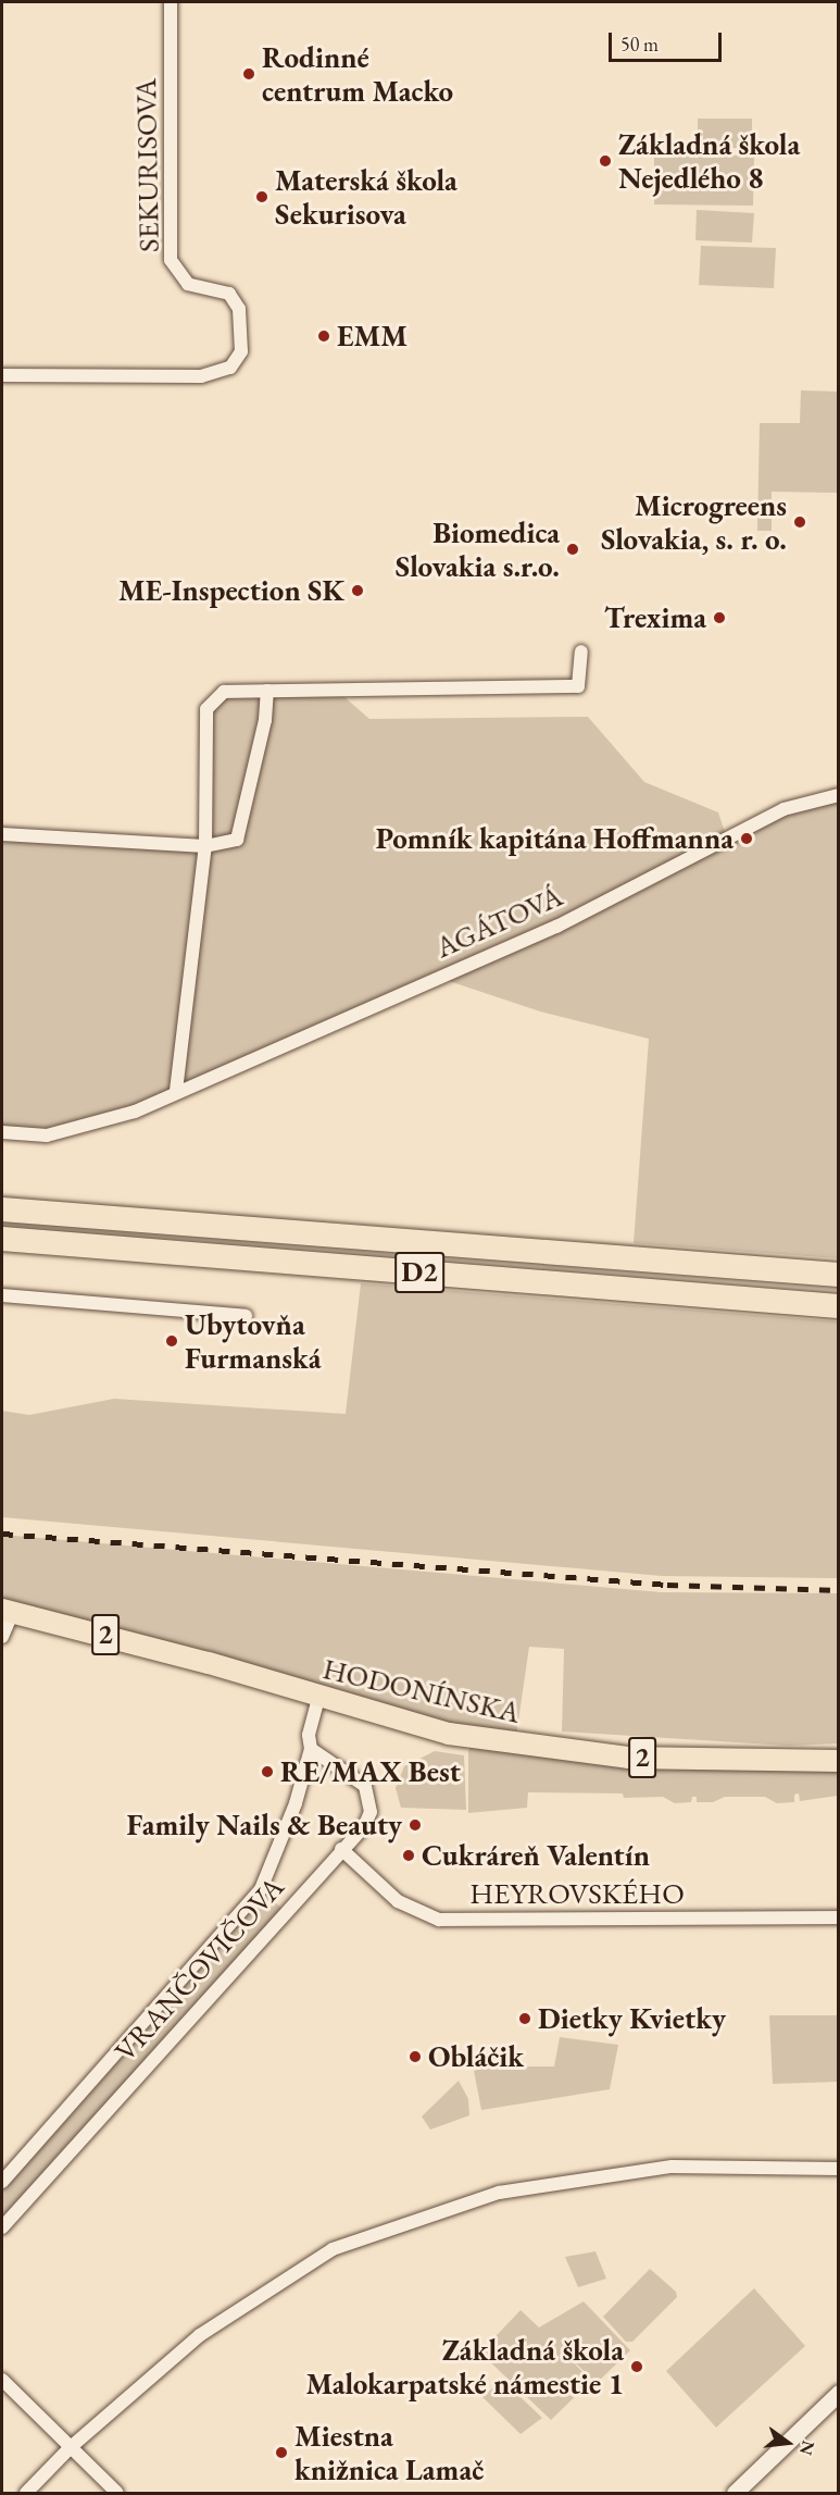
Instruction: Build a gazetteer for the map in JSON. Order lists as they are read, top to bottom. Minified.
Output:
{"streets":{"highway":["D2"],"main road":["2","HODONÍNSKA"],"street":["SEKURISOVA","AGÁTOVÁ","HEYROVSKÉHO","VRANČOVIČOVA"]},"crossings":[["HODONÍNSKA","VRANČOVIČOVA"],["HEYROVSKÉHO","VRANČOVIČOVA"]],"places":["Rodinné centrum Macko","Základná škola Nejedlého 8","Materská škola Sekurisova","EMM","Microgreens Slovakia, s. r. o.","Biomedica Slovakia s.r.o.","ME-Inspection SK","Trexima","Pomník kapitána Hoffmanna","Ubytovňa Furmanská","RE/MAX Best","Family Nails & Beauty","Cukráreň Valentín","Dietky Kvietky","Obláčik","Základná škola Malokarpatské námestie 1","Miestna knižnica Lamač"],"scale_bar":"50 m","north":"right"}
